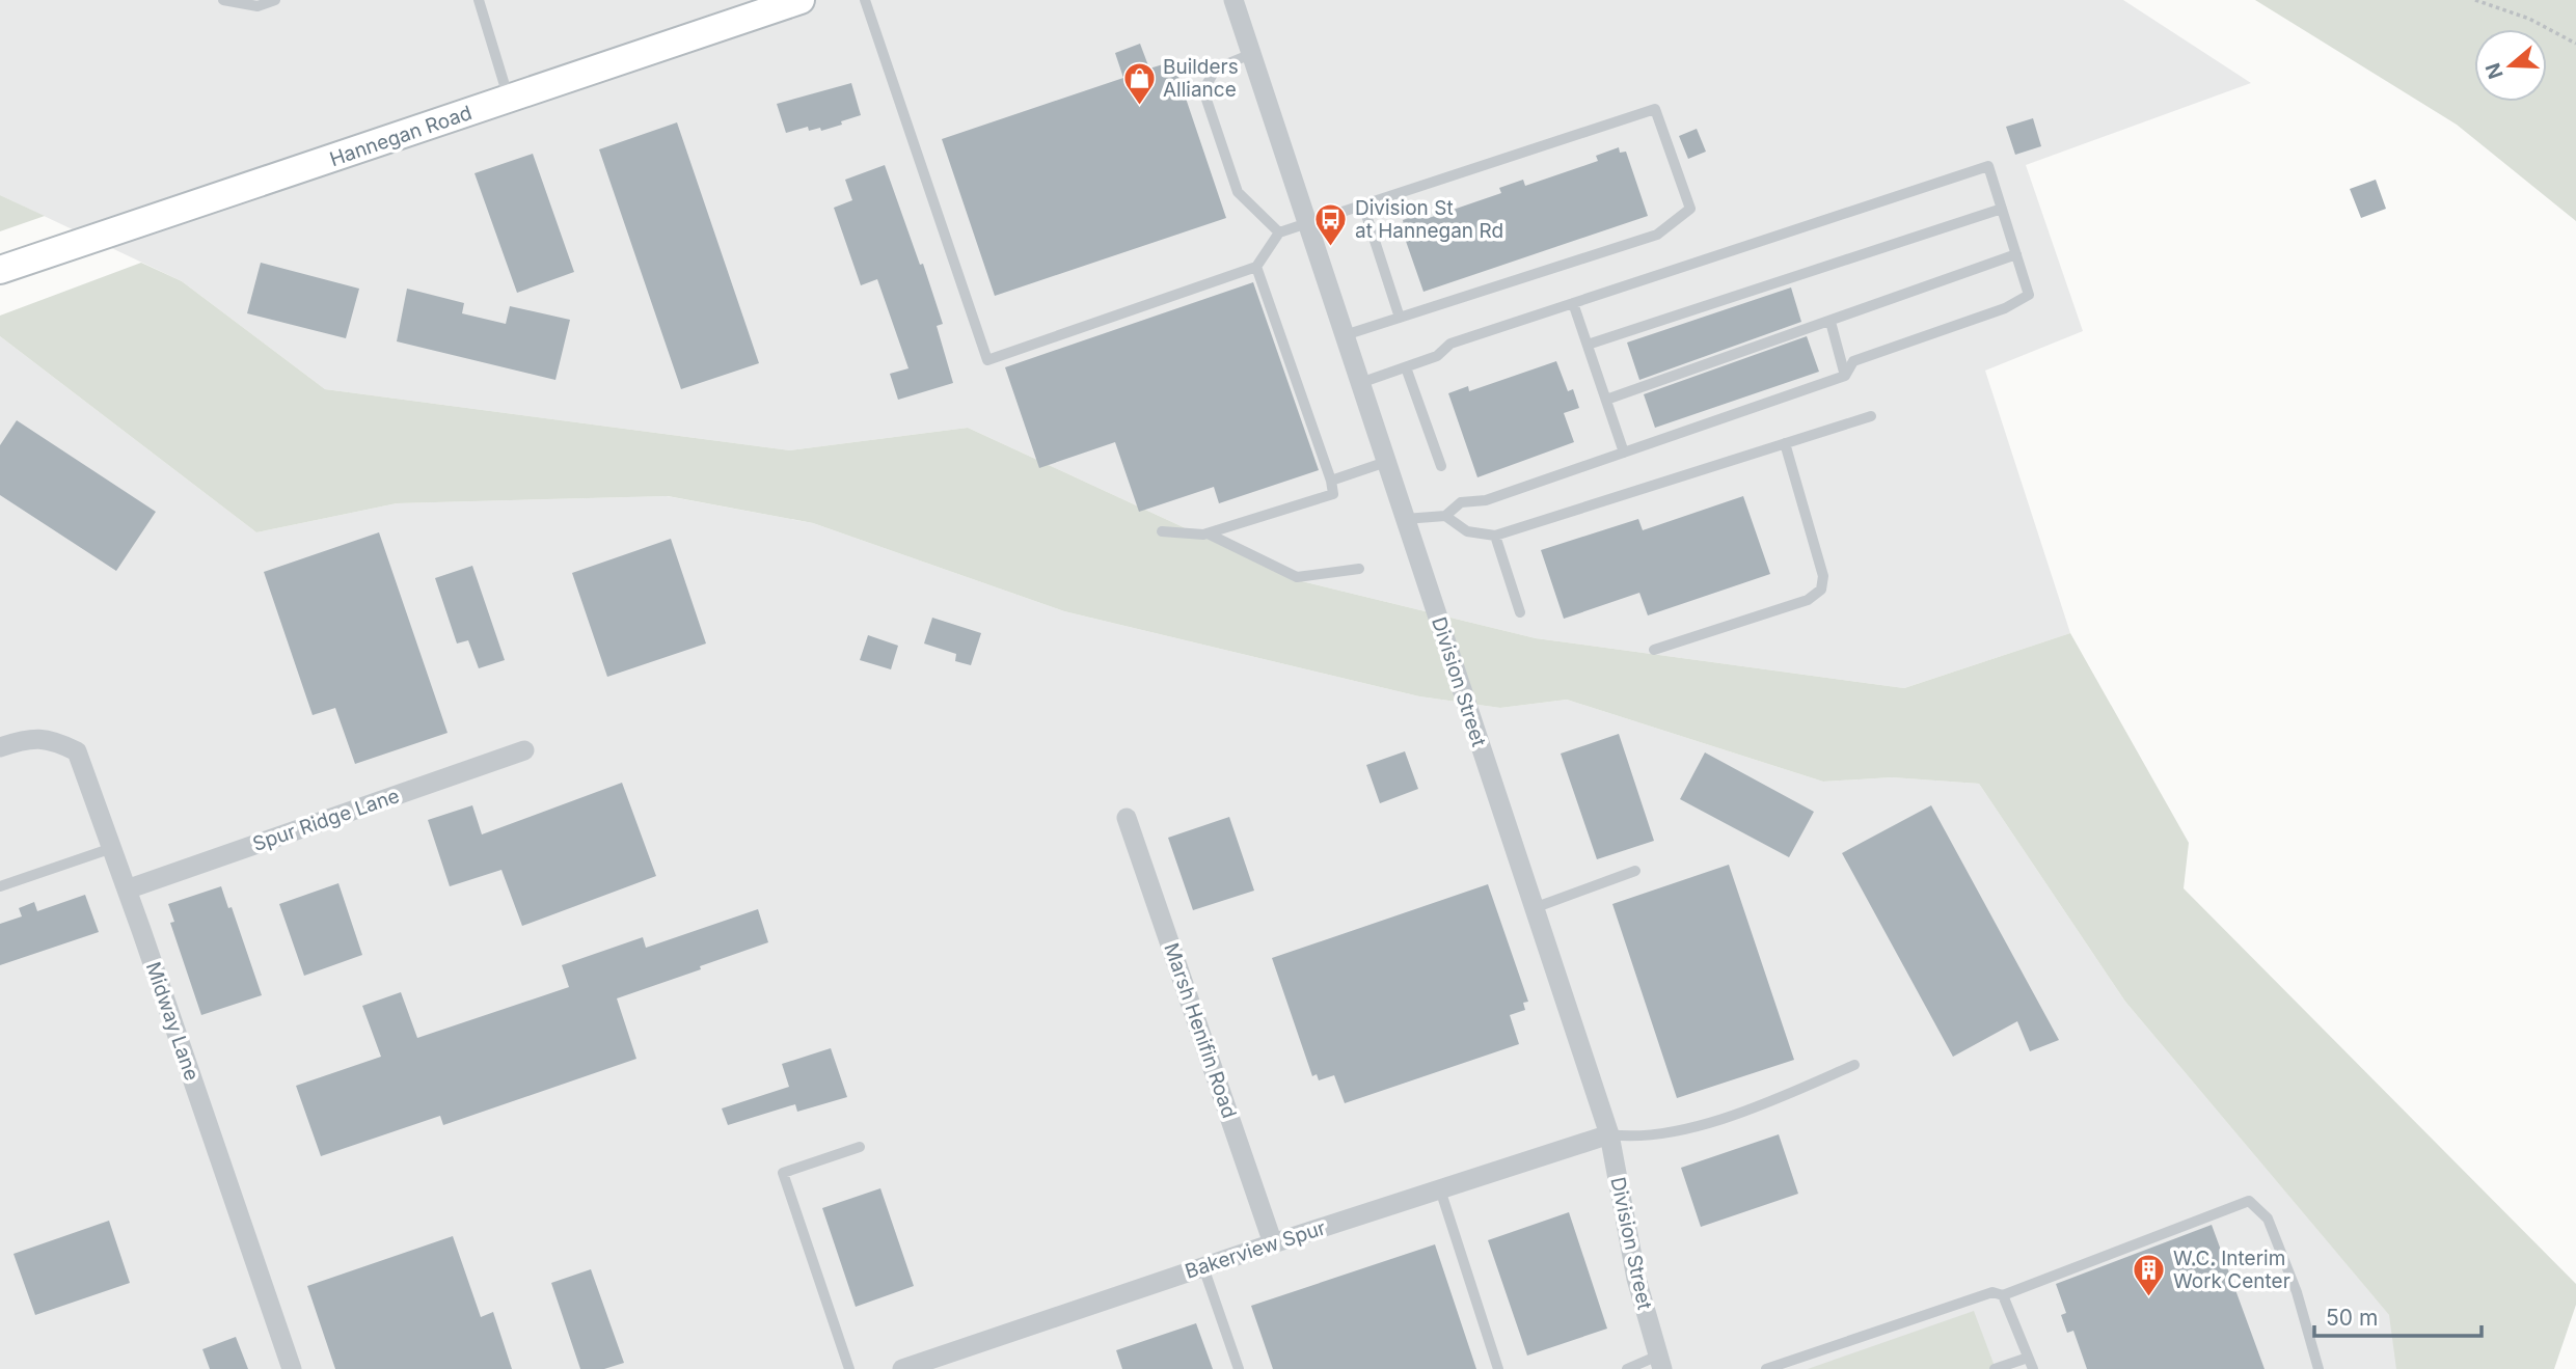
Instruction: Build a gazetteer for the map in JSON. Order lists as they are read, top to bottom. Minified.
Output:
{"streets":{"main road":["Hannegan Road"],"street":["Division Street","Spur Ridge Lane","Midway Lane","Marsh Henifin Road","Bakerview Spur"]},"crossings":[["Division Street","Bakerview Spur"],["Spur Ridge Lane","Midway Lane"],["Marsh Henifin Road","Bakerview Spur"]],"places":{"shop":["Builders Alliance"],"bus stop":["Division St at Hannegan Rd"],"building":["W.C. Interim Work Center"]},"scale_bar":"50 m","north":"left"}
